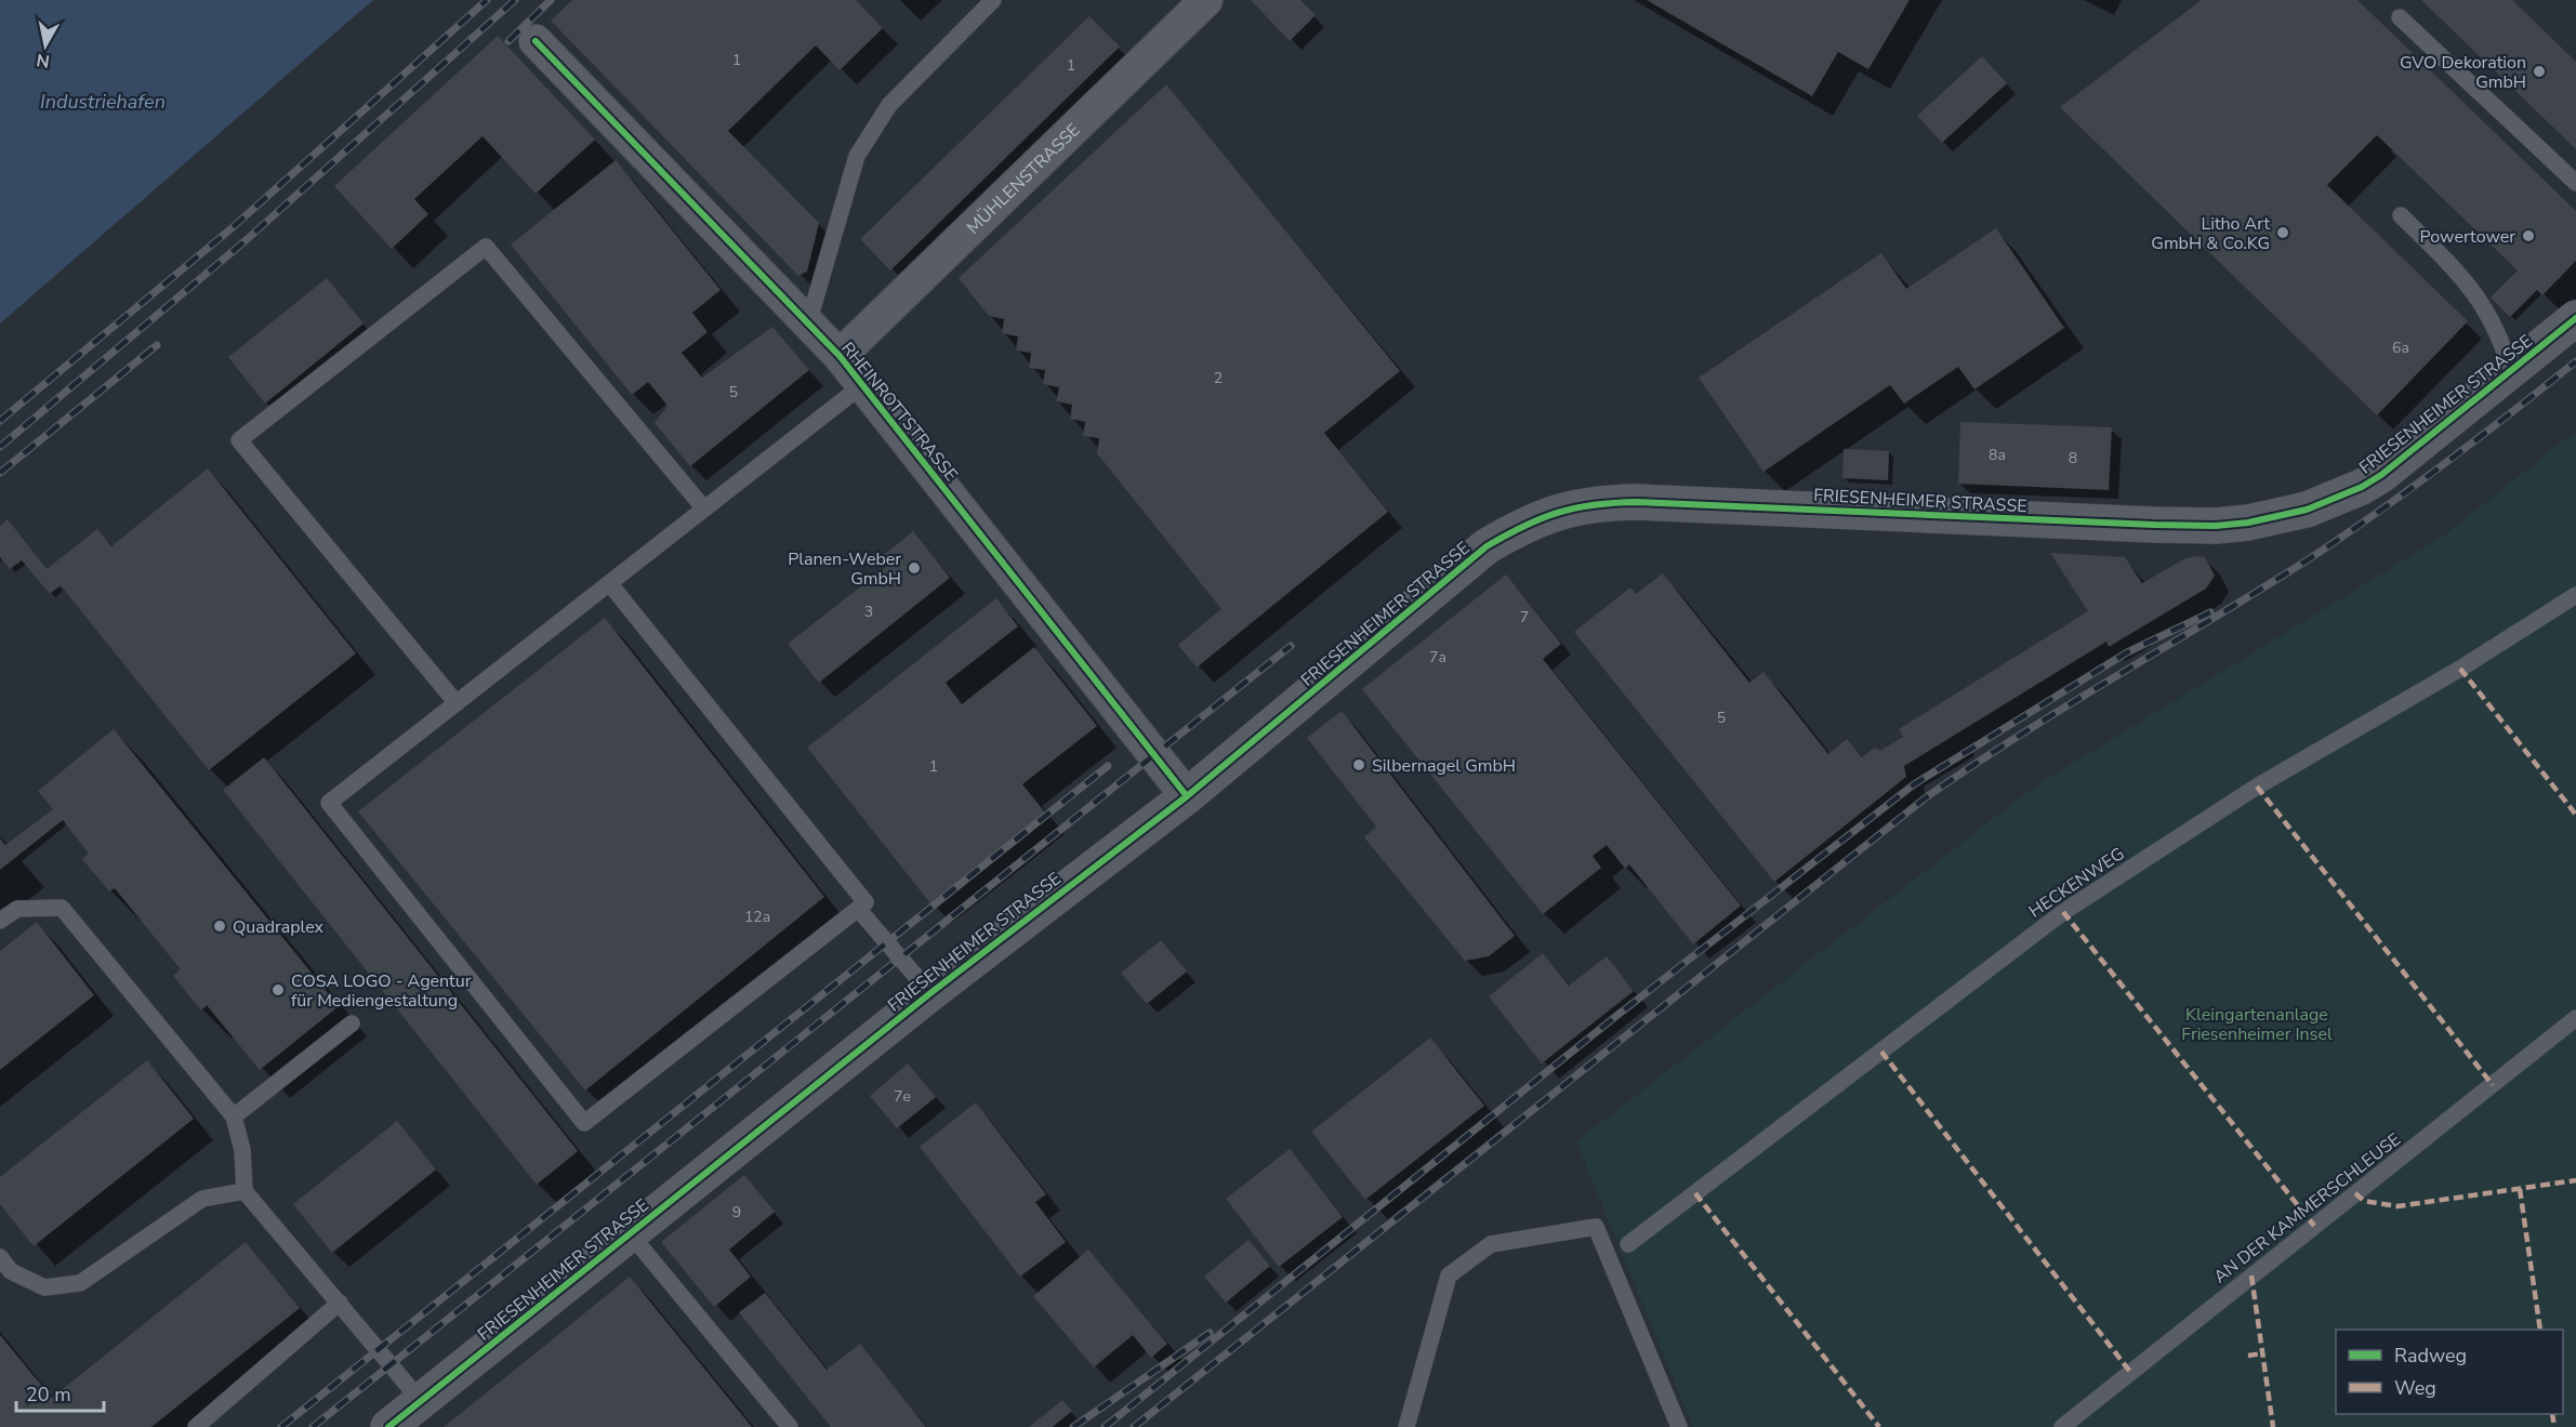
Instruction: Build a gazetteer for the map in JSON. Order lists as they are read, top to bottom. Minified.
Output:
{"streets":{"street":["MÜHLENSTRASSE","FRIESENHEIMER STRASSE","RHEINROTTSTRASSE"],"lane":["HECKENWEG","AN DER KAMMERSCHLEUSE"]},"crossings":[["MÜHLENSTRASSE","RHEINROTTSTRASSE"],["FRIESENHEIMER STRASSE","RHEINROTTSTRASSE"]],"water":["Industriehafen"],"parks":["Kleingartenanlage Friesenheimer Insel"],"places":["GVO Dekoration GmbH","Litho Art GmbH & Co.KG","Powertower","Planen-Weber GmbH","Silbernagel GmbH","Quadraplex","COSA LOGO - Agentur für Mediengestaltung"],"house_numbers":["1","1","6a","2","5","8a","8","3","7","7a","5","1","12a","7e","9"],"legend":["Radweg","Weg"],"scale_bar":"20 m","north":"bottom"}
